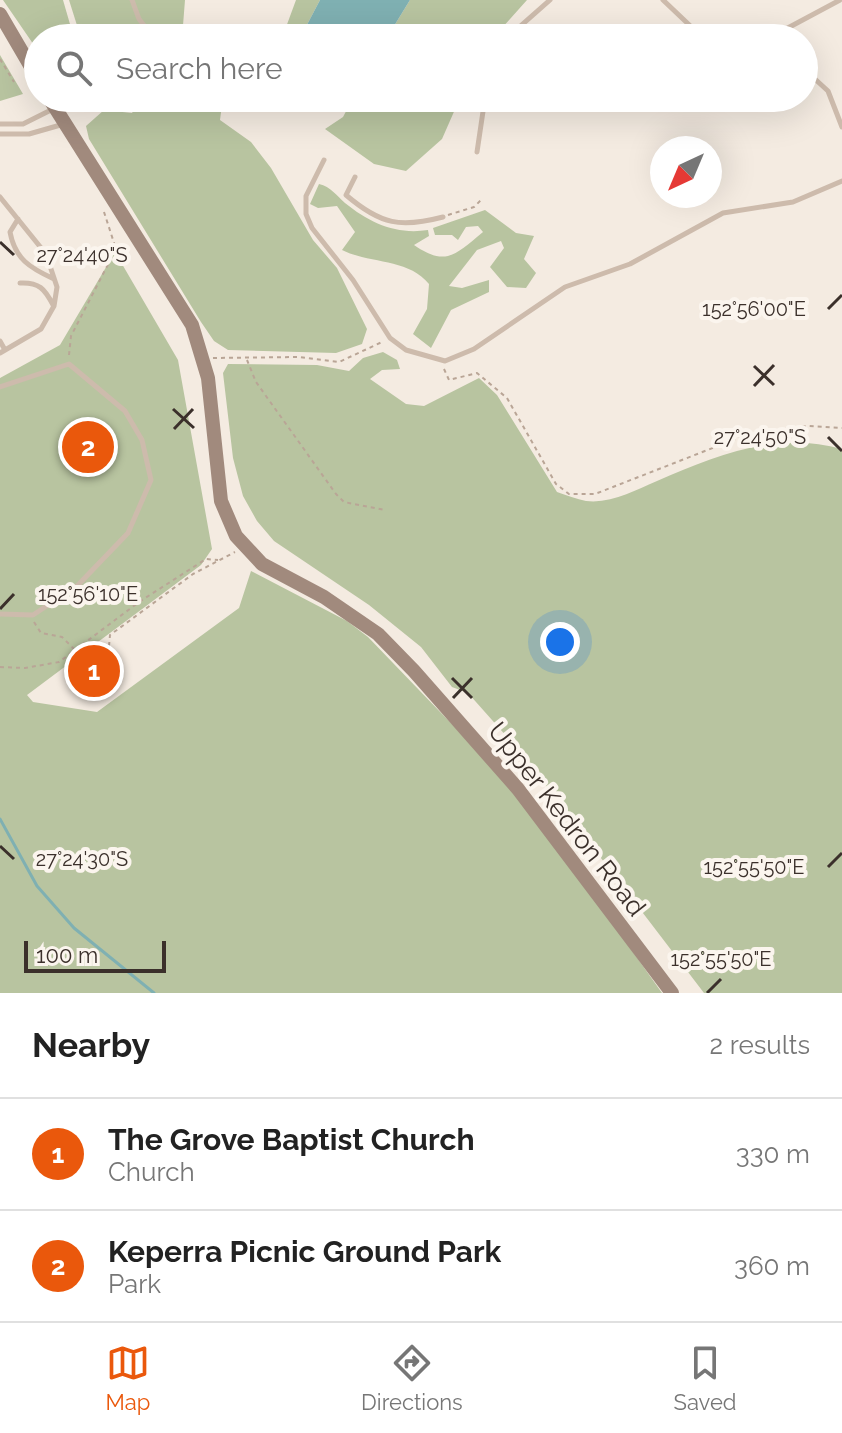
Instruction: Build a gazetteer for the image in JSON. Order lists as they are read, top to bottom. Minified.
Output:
{"streets":{"main road":["Upper Kedron Road"]},"scale_bar":"100 m","north":"bottom left","page":{"search":"Search here","pins":["2","1"],"scale":"100 m","heading":["Nearby","2 results"],"list":[{"mark":"1","name":"The Grove Baptist Church","note":"Church","value":"330 m"},{"mark":"2","name":"Keperra Picnic Ground Park","note":"Park","value":"360 m"}],"nav":["Map","Directions","Saved"]},"coordinates":["27°24'40\"S","152°56'00\"E","27°24'50\"S","152°56'10\"E","27°24'30\"S","152°55'50\"E"]}
